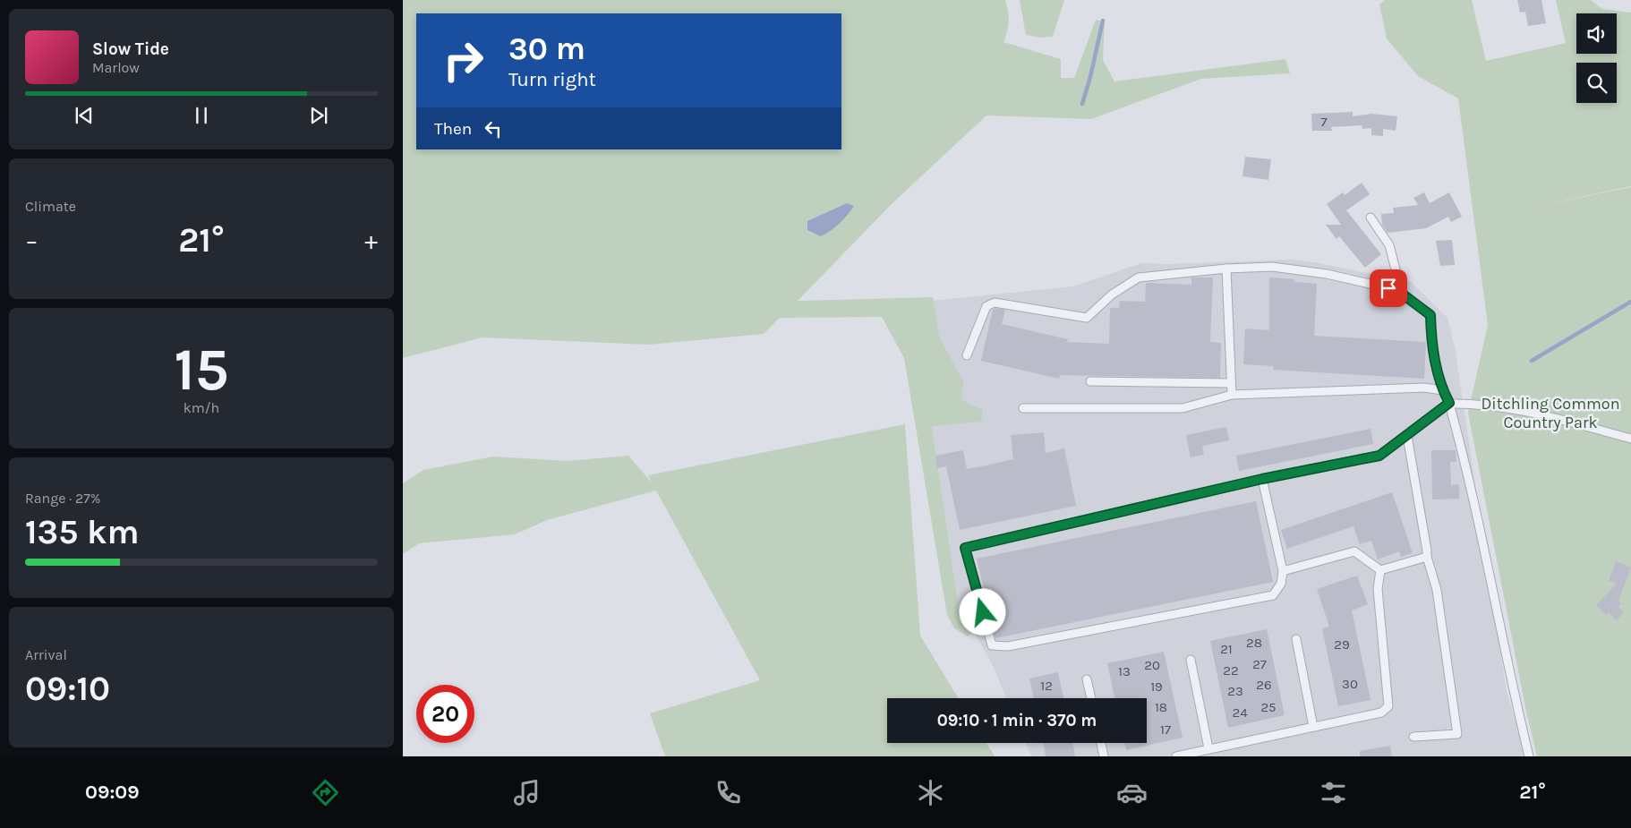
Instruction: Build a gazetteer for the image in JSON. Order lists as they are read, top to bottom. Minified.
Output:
{"parks":["Ditchling Common Country Park"],"house_numbers":["7","28","29","21","27","20","22","13","30","26","12","19","23","18","25","24","17"],"page":{"turn":["30 m","Turn right"],"song":["Slow Tide","Marlow"],"then":"Then","tile":["Climate",["15","km/h"],["Range · 27%","135 km"],["Arrival","09:10"]],"heat":["−","21°","+"],"limit":"20","trip":"09:10 · 1 min · 370 m","tabs":["09:09","21°"]}}
